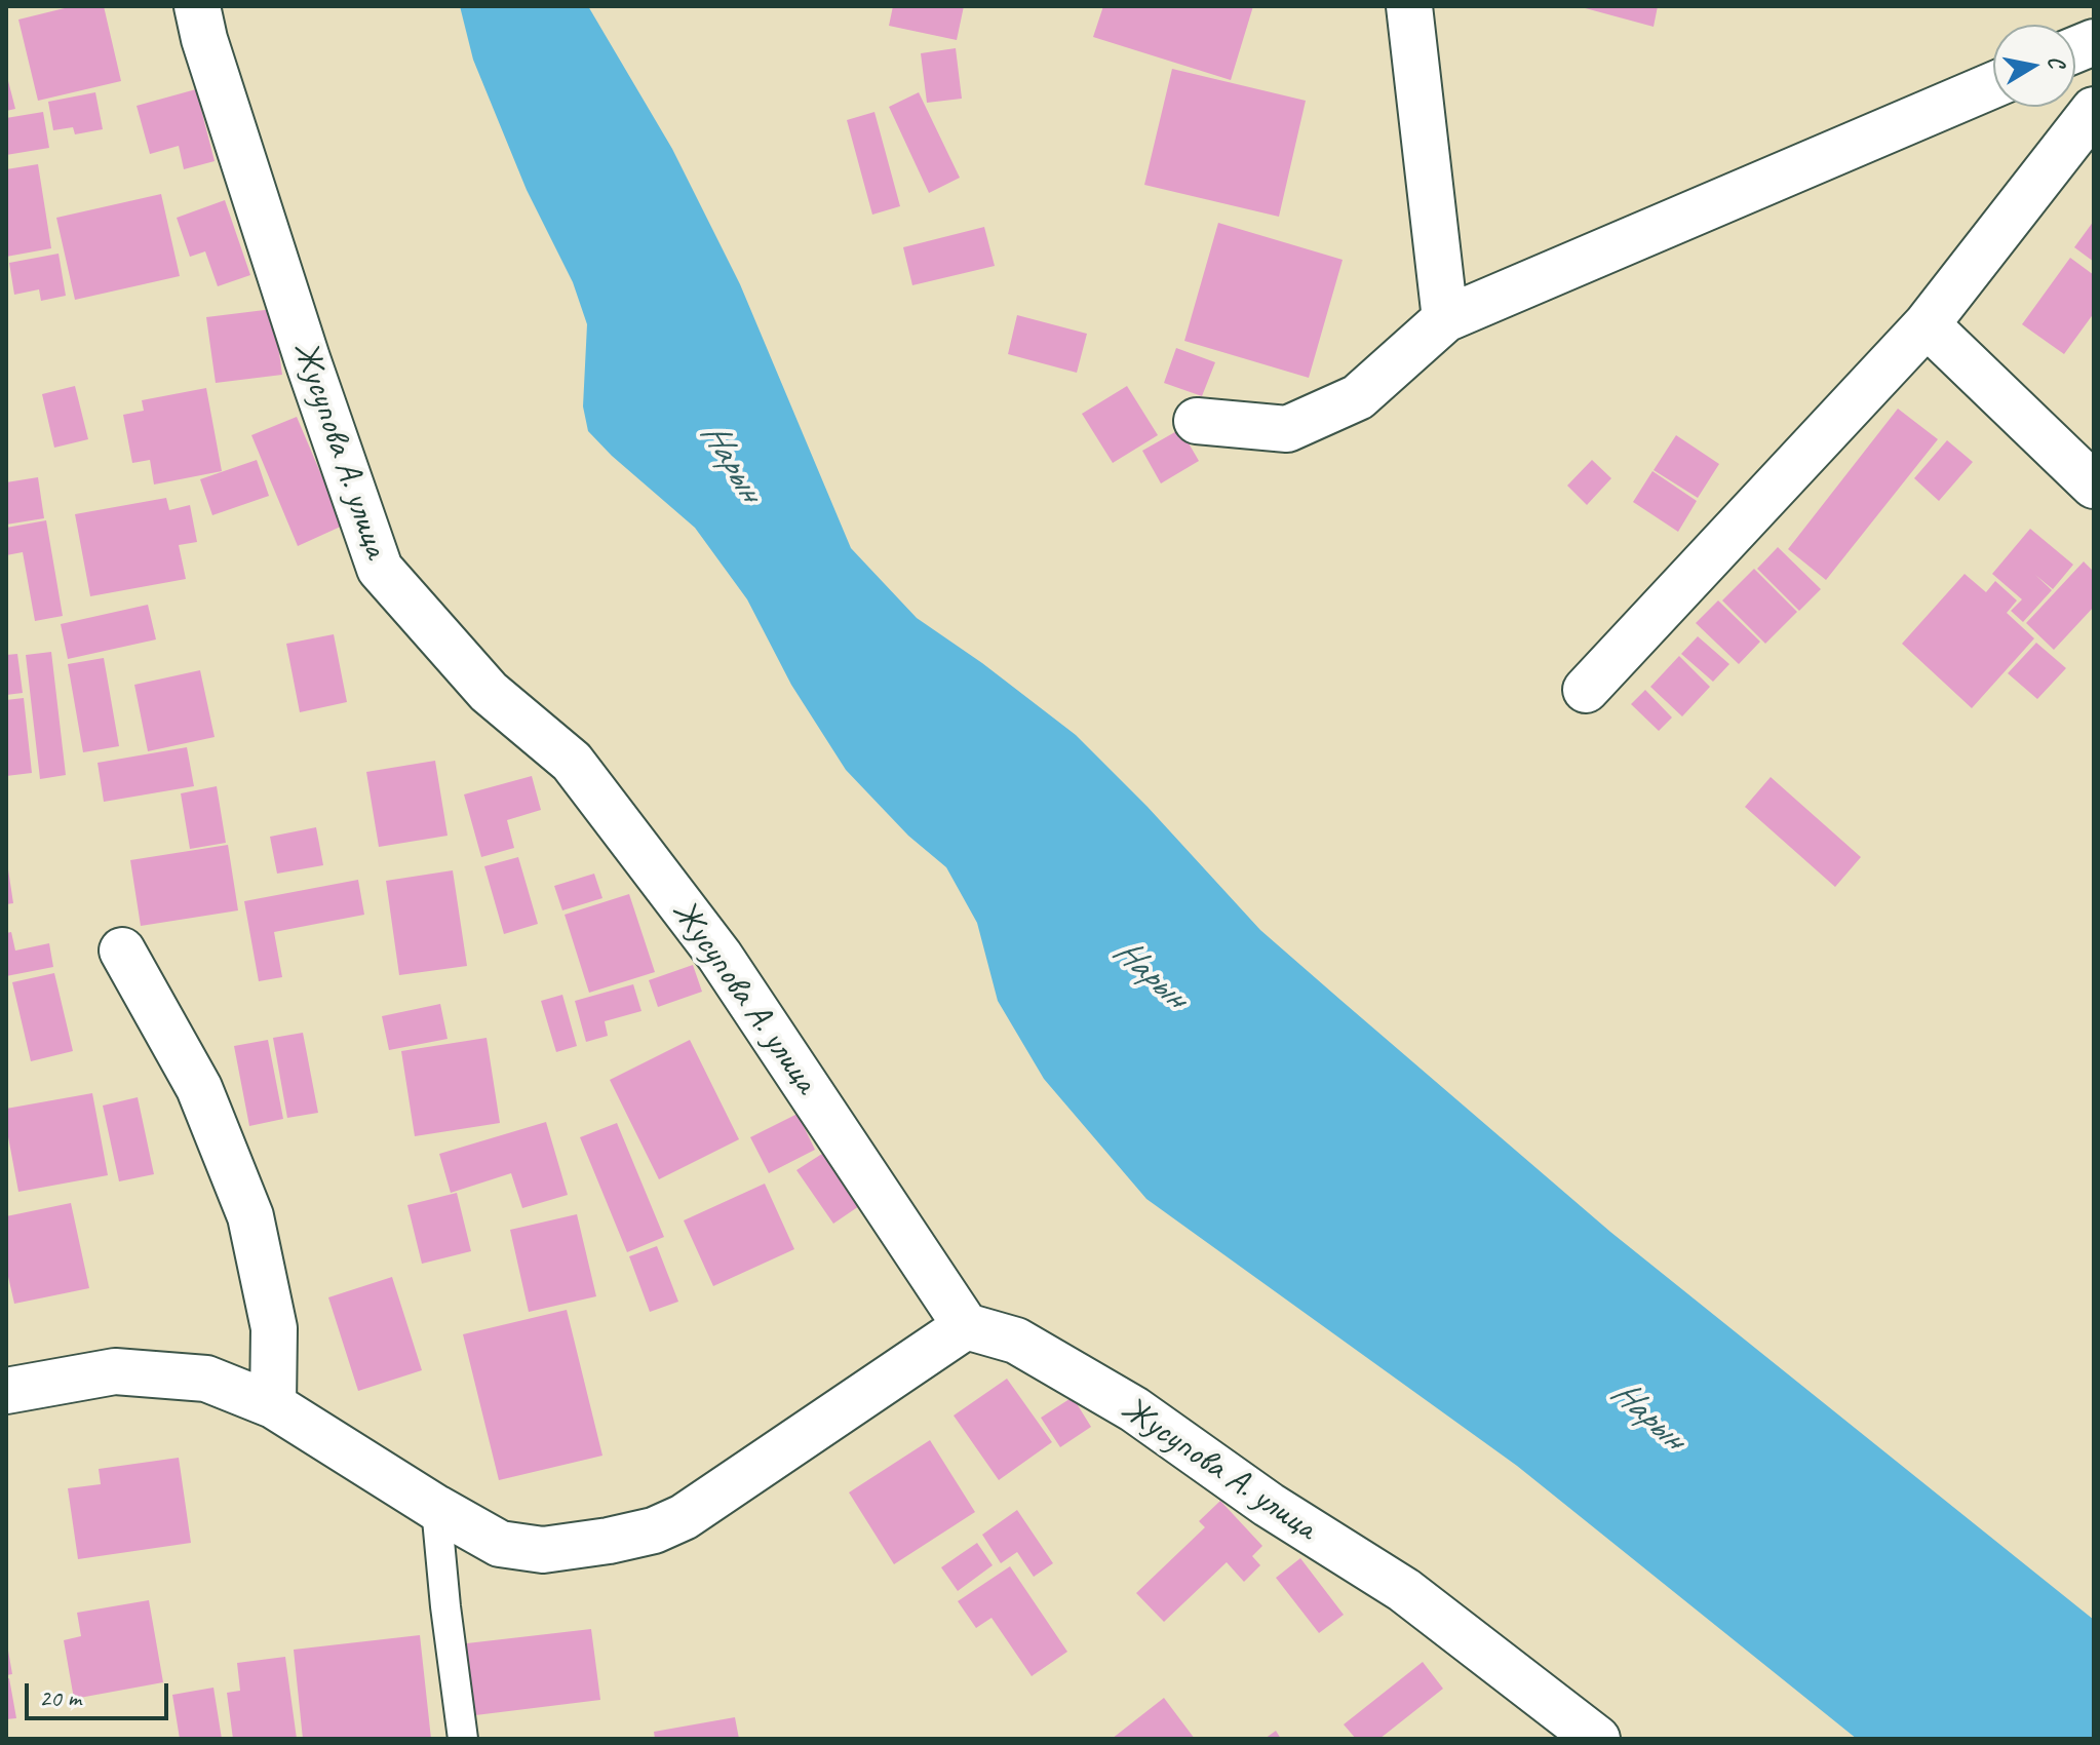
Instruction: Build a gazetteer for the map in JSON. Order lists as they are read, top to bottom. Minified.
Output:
{"streets":{"street":["Жусупова А. улица"]},"water":["Нарын"],"scale_bar":"20 m","north":"right"}
